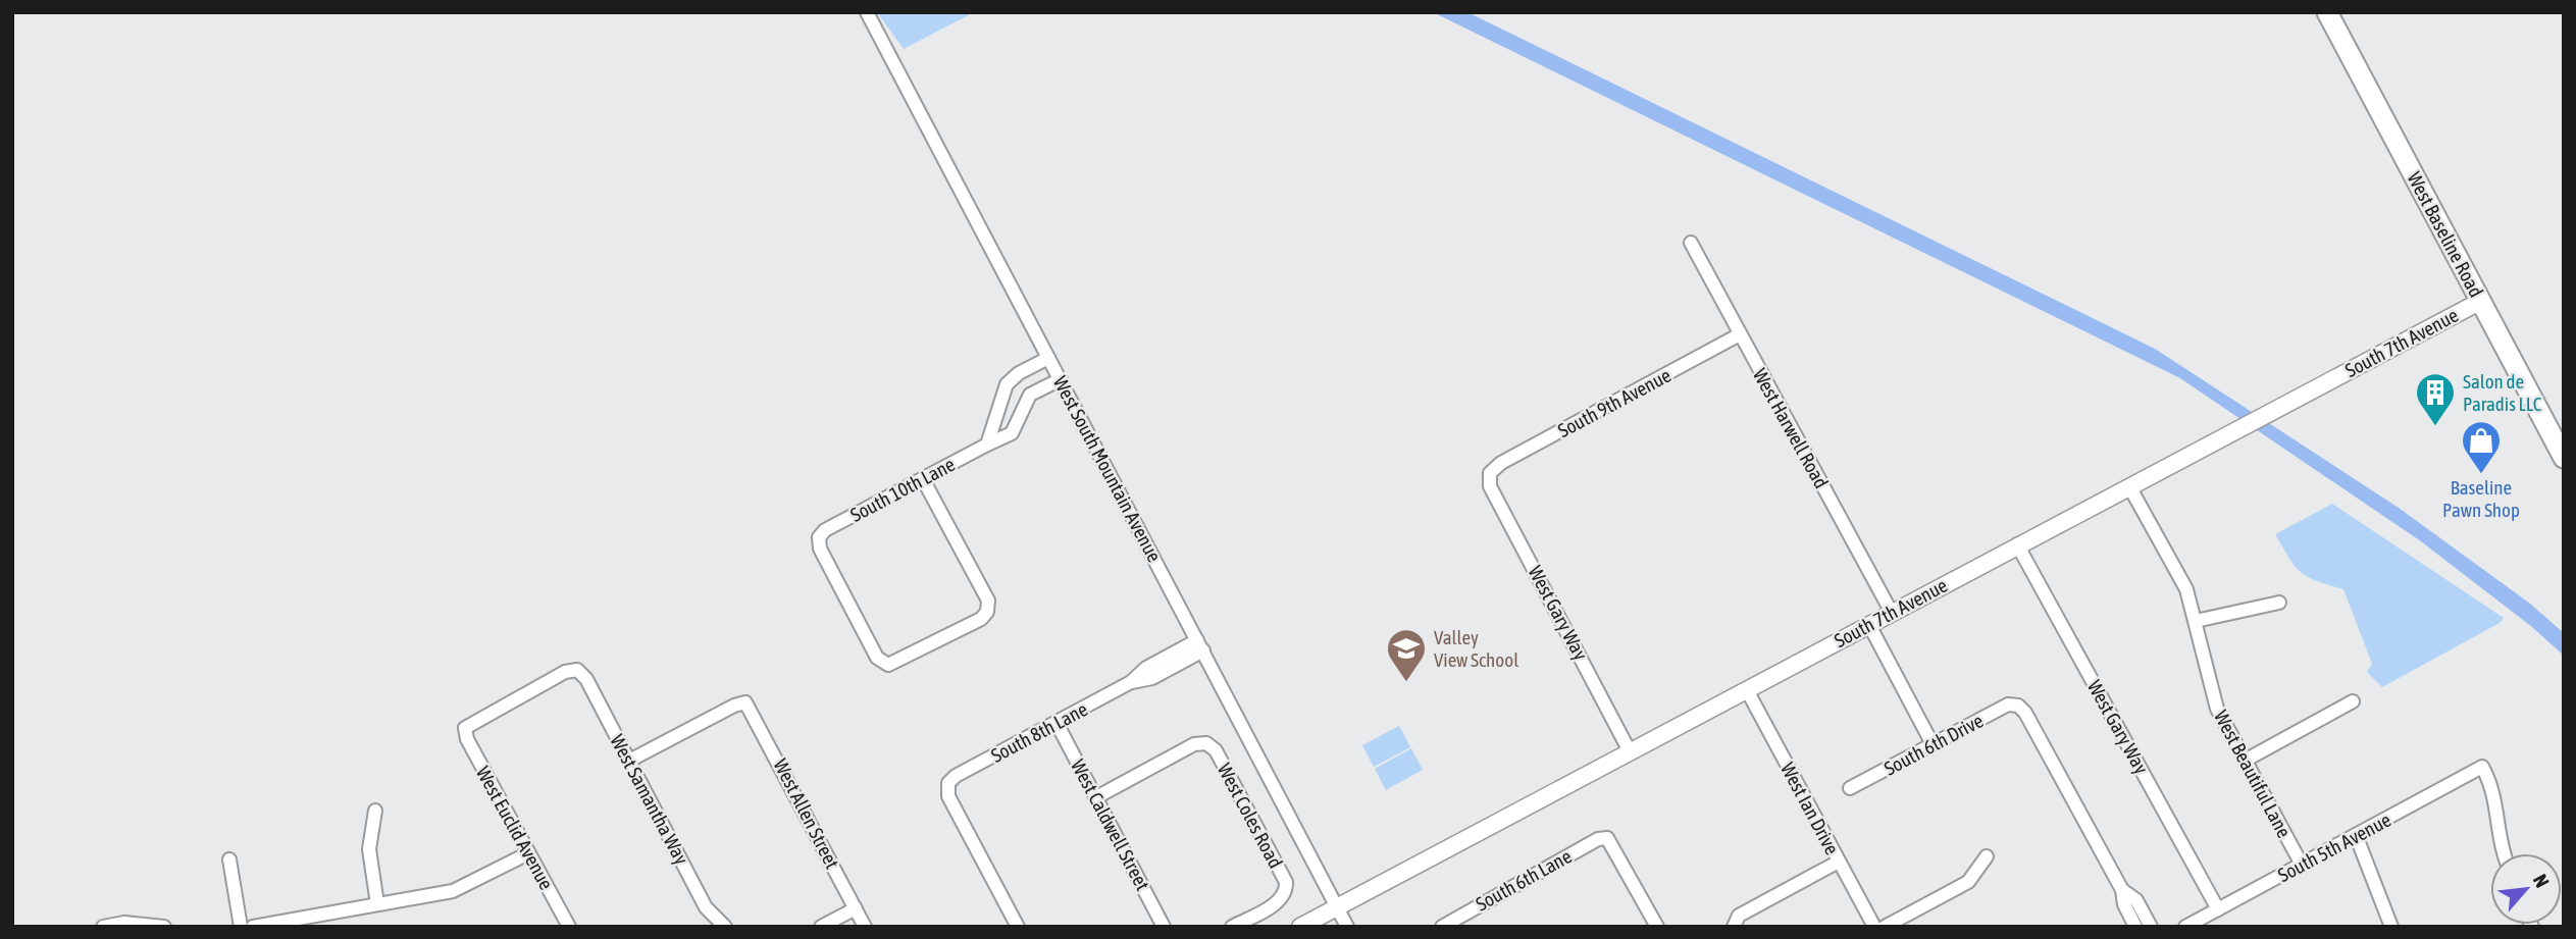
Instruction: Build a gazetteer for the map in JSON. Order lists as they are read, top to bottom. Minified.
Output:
{"streets":{"main road":["West Baseline Road"],"street":["South 7th Avenue","South 9th Avenue","West Harwell Road","West South Mountain Avenue","South 10th Lane","West Gary Way","South 8th Lane","South 6th Drive","West Beautiful Lane","West Samantha Way","West Ian Drive","West Allen Street","West Coles Road","West Caldwell Street","West Euclid Avenue","South 5th Avenue","South 6th Lane"]},"crossings":[["West Baseline Road","South 7th Avenue"],["South 7th Avenue","West Harwell Road"],["South 7th Avenue","West South Mountain Avenue"],["South 7th Avenue","West Gary Way"],["South 7th Avenue","West Beautiful Lane"],["South 7th Avenue","West Ian Drive"],["South 9th Avenue","West Harwell Road"],["South 9th Avenue","West Gary Way"],["West South Mountain Avenue","South 8th Lane"],["West Gary Way","South 5th Avenue"],["South 8th Lane","West Caldwell Street"],["West Beautiful Lane","South 5th Avenue"],["West Samantha Way","West Allen Street"],["West Samantha Way","West Euclid Avenue"],["West Coles Road","West Caldwell Street"]],"places":{"building":["Salon de Paradis LLC"],"shop":["Baseline Pawn Shop"],"school or university":["Valley View School"]},"north":"top right"}
